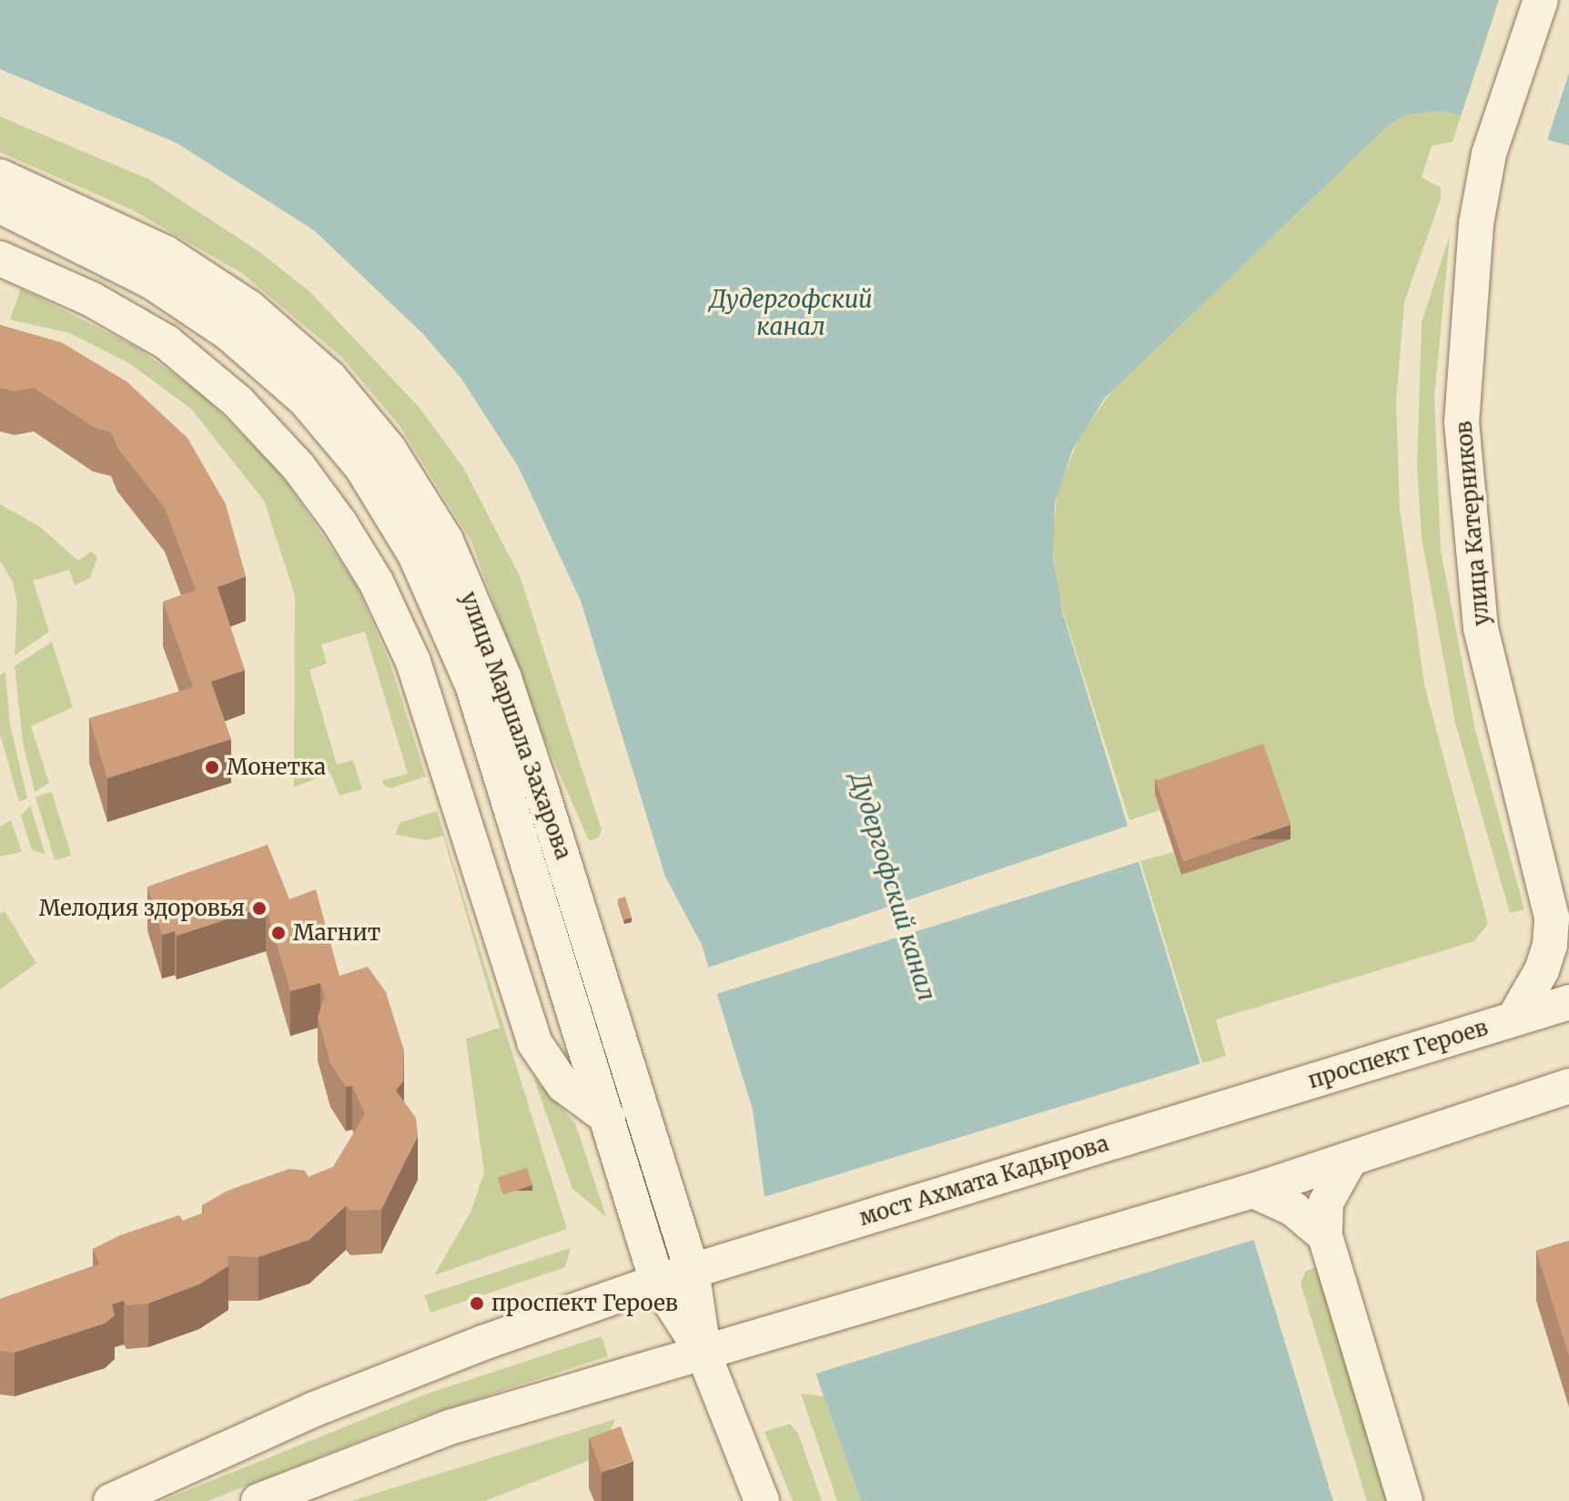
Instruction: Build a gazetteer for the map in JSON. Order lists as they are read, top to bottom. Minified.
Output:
{"streets":{"street":["улица Катерников","улица Маршала Захарова","проспект Героев","мост Ахмата Кадырова"]},"crossings":[["улица Катерников","проспект Героев"],["улица Маршала Захарова","мост Ахмата Кадырова"],["проспект Героев","мост Ахмата Кадырова"]],"water":["Дудергофский канал"],"places":["Монетка","Мелодия здоровья","Магнит","проспект Героев"]}
